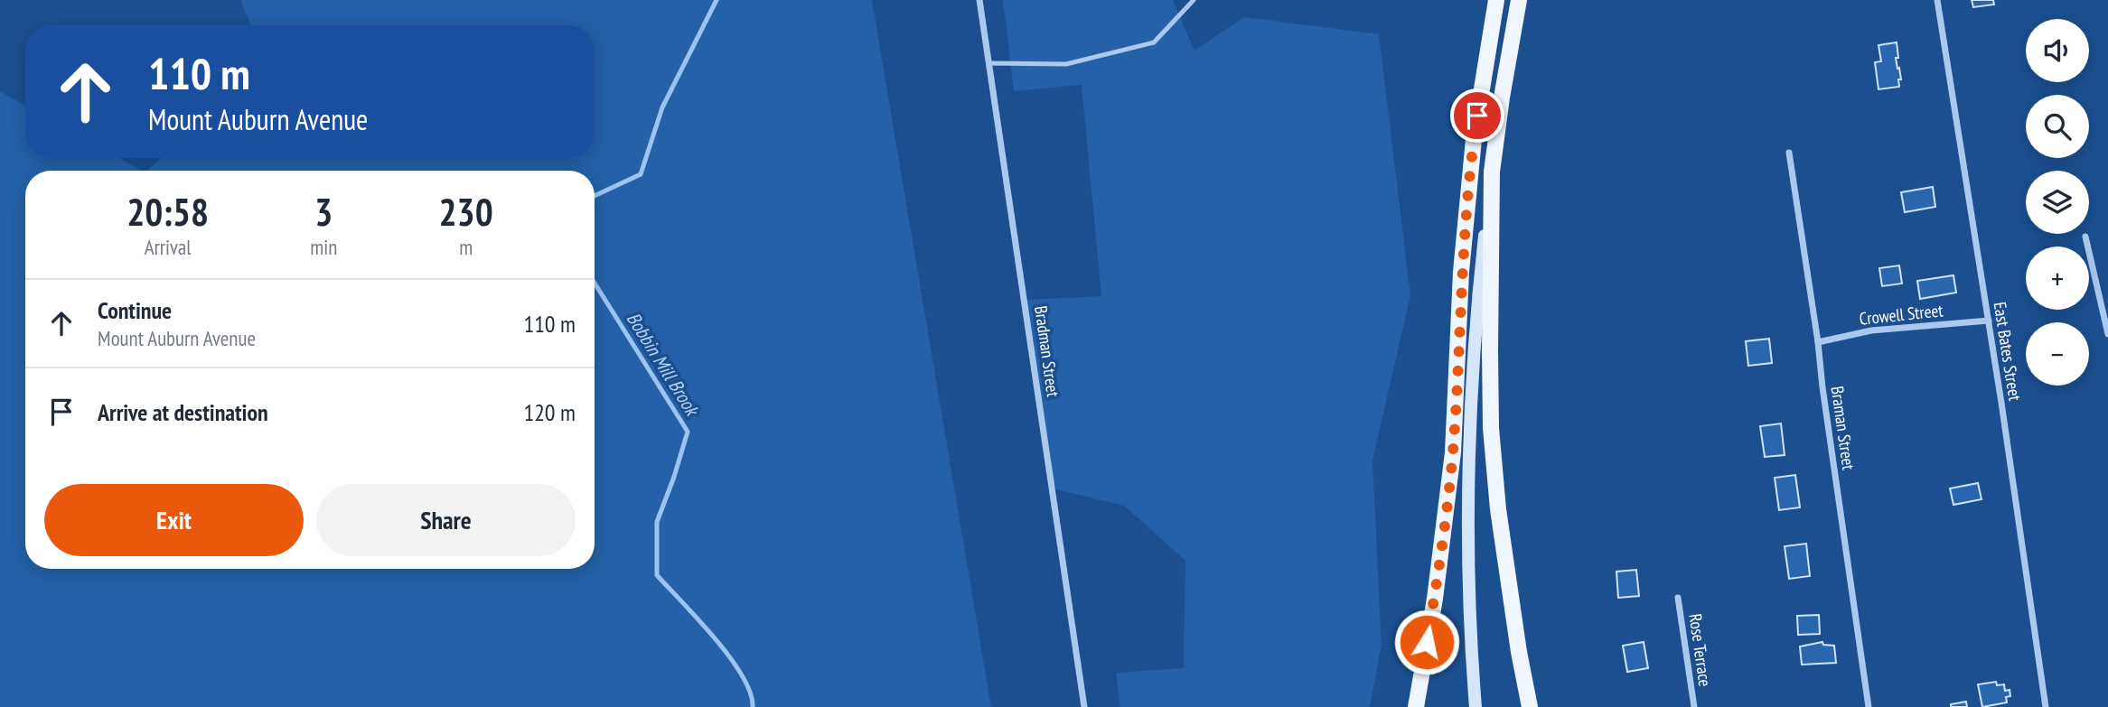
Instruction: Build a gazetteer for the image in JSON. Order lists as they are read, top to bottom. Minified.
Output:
{"streets":{"street":["Crowell Street","Bradman Street","East Bates Street","Braman Street","Rose Terrace"]},"crossings":[["Crowell Street","East Bates Street"],["Crowell Street","Braman Street"]],"water":["Bobbin Mill Brook"],"page":{"map_buttons":["+","−"],"turn":["110 m","Mount Auburn Avenue"],"eta":["20:58","Arrival","3","min","230","m"],"list":[{"name":"Continue","note":"Mount Auburn Avenue","value":"110 m"},{"name":"Arrive at destination","value":"120 m"}],"buttons":["Exit","Share"]}}
